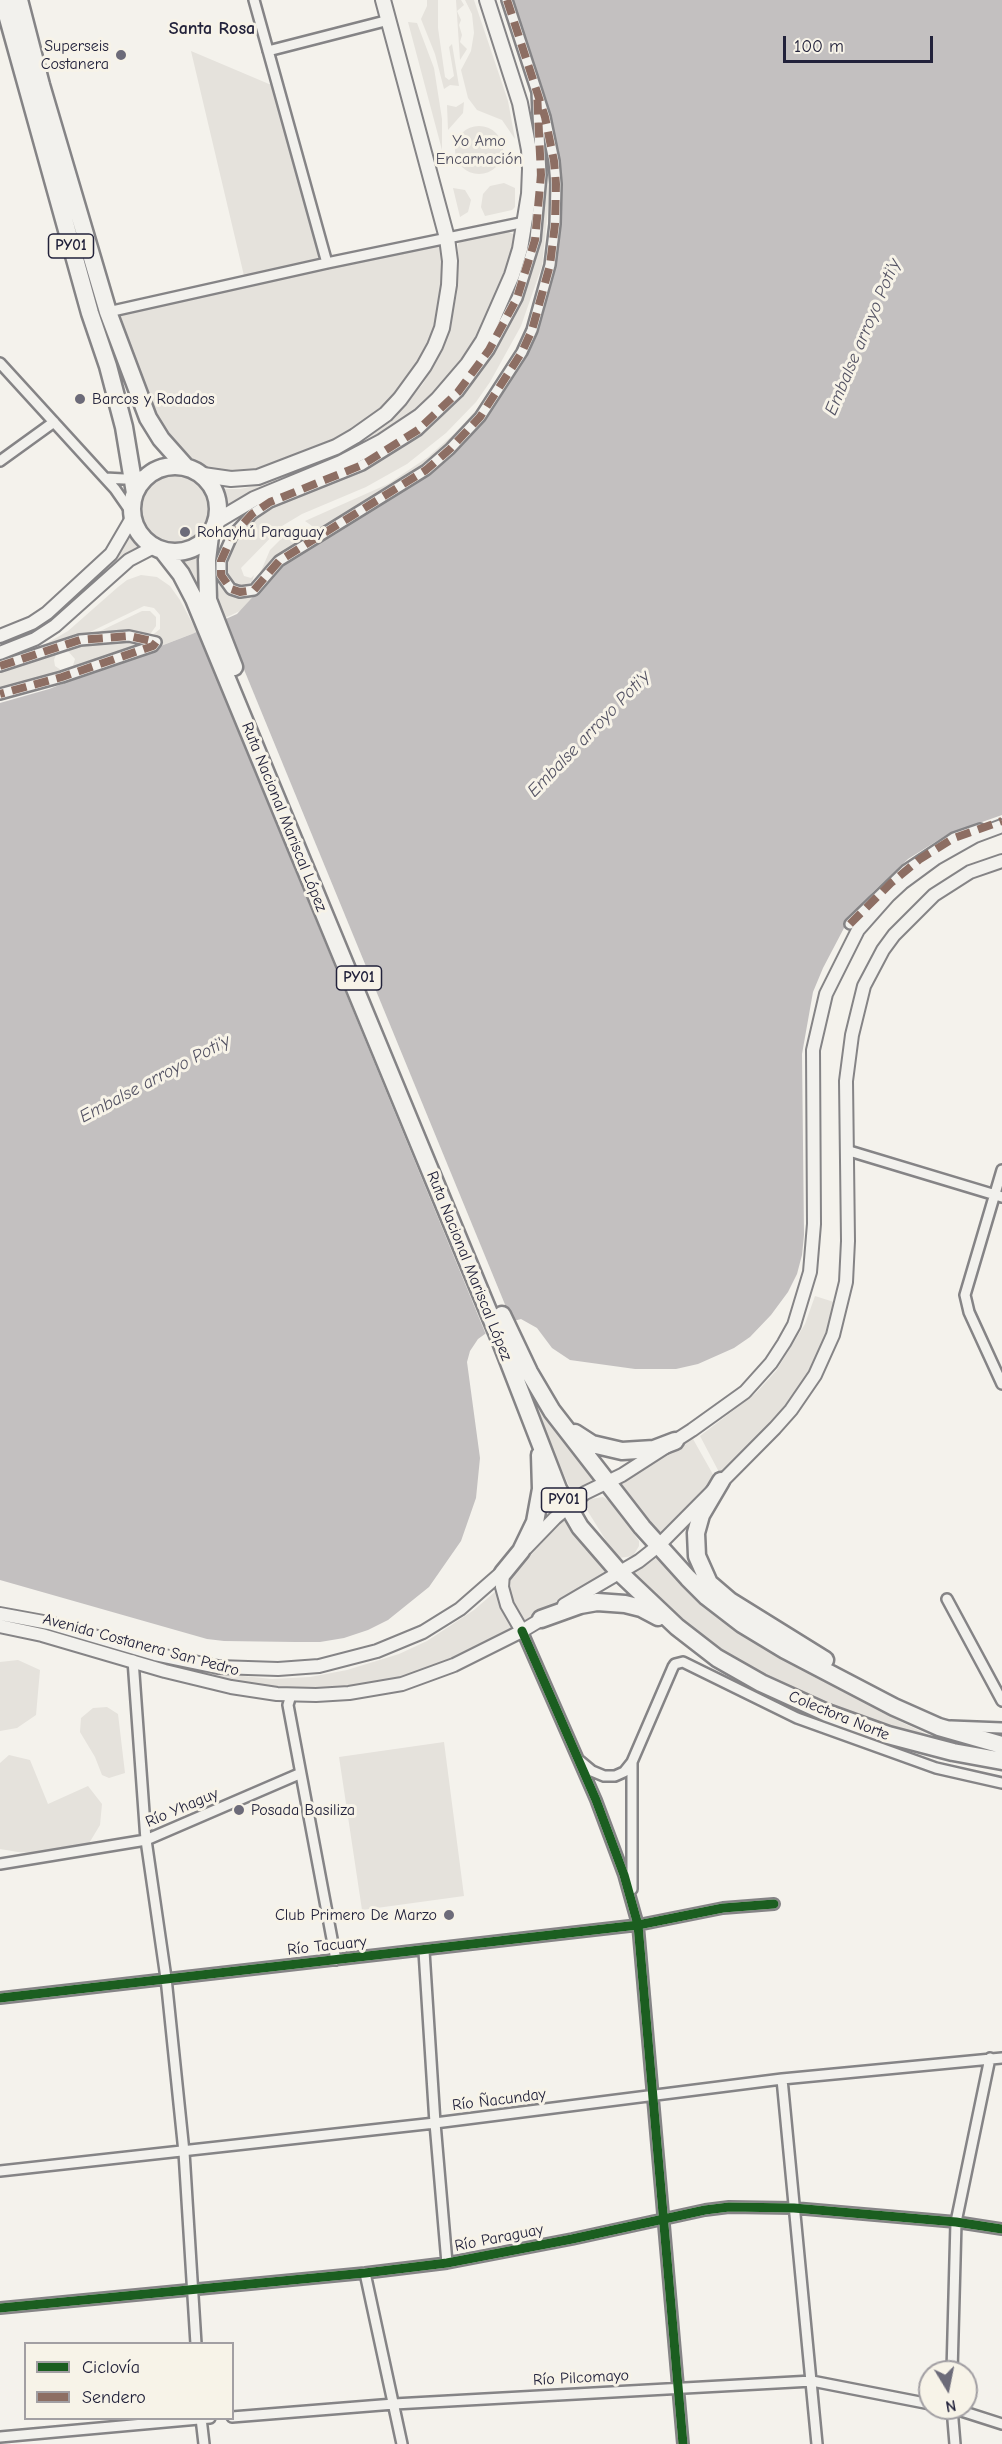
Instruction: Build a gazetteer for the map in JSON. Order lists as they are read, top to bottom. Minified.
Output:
{"streets":{"highway":["PY01","Ruta Nacional Mariscal López"],"main road":["Avenida Costanera San Pedro"],"street":["Colectora Norte","Río Yhaguy","Río Tacuary","Río Ñacunday","Río Paraguay","Río Pilcomayo"]},"crossings":[["PY01","Ruta Nacional Mariscal López"],["Ruta Nacional Mariscal López","Avenida Costanera San Pedro"]],"districts":["Santa Rosa"],"water":["Embalse arroyo Poti'y"],"parks":["Yo Amo Encarnación"],"places":["Superseis Costanera","Barcos y Rodados","Rohayhú Paraguay","Posada Basiliza","Club Primero De Marzo"],"legend":["Ciclovía","Sendero"],"scale_bar":"100 m","north":"bottom"}
